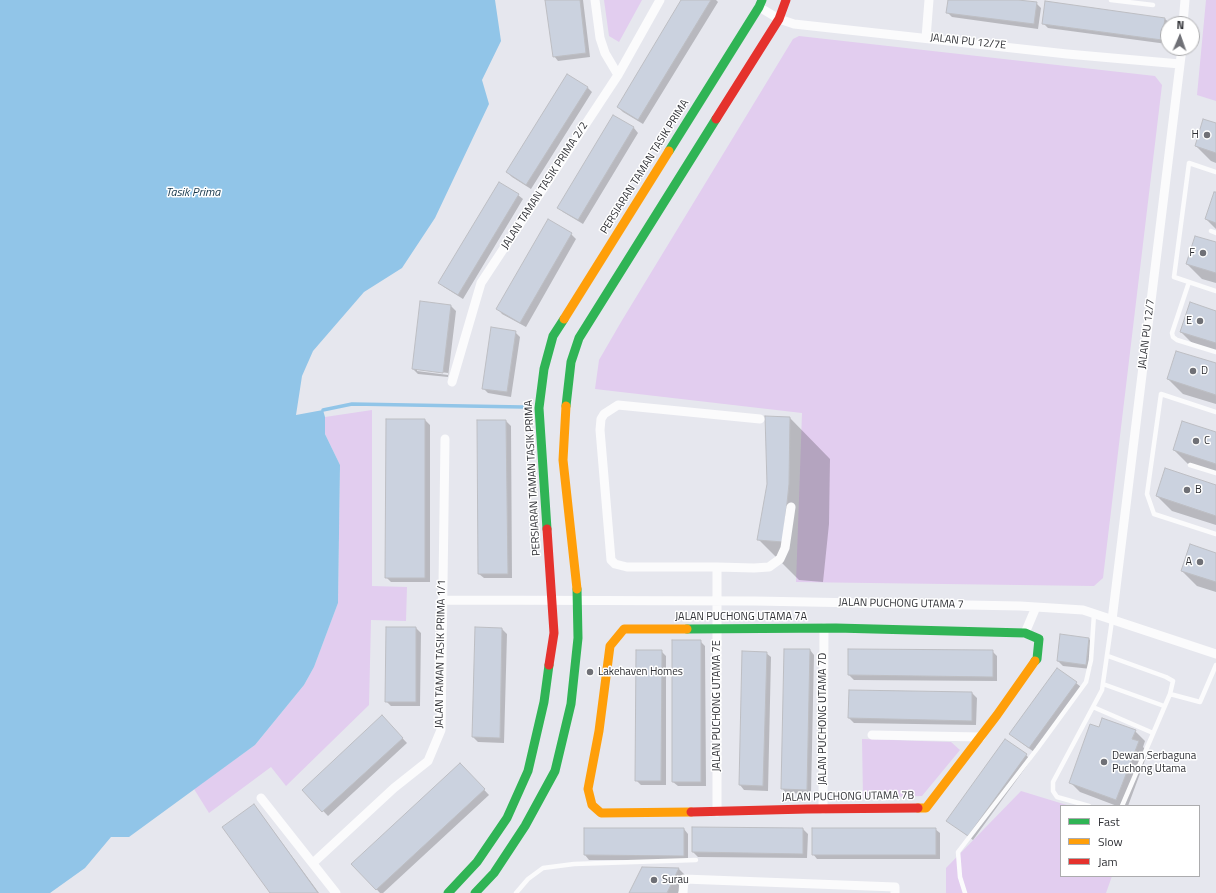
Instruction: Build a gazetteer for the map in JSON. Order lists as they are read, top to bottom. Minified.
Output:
{"streets":{"main road":["PERSIARAN TAMAN TASIK PRIMA","JALAN PUCHONG UTAMA 7A","JALAN PUCHONG UTAMA 7B"],"street":["JALAN PU 12/7E","JALAN TAMAN TASIK PRIMA 2/2","JALAN PU 12/7","JALAN PUCHONG UTAMA 7","JALAN TAMAN TASIK PRIMA 1/1","JALAN PUCHONG UTAMA 7E","JALAN PUCHONG UTAMA 7D"]},"crossings":[["JALAN PU 12/7E","PERSIARAN TAMAN TASIK PRIMA"],["JALAN PU 12/7E","JALAN PU 12/7"],["PERSIARAN TAMAN TASIK PRIMA","JALAN PUCHONG UTAMA 7"],["JALAN PU 12/7","JALAN PUCHONG UTAMA 7"],["JALAN PUCHONG UTAMA 7","JALAN TAMAN TASIK PRIMA 1/1"],["JALAN PUCHONG UTAMA 7","JALAN PUCHONG UTAMA 7E"],["JALAN PUCHONG UTAMA 7A","JALAN PUCHONG UTAMA 7E"],["JALAN PUCHONG UTAMA 7A","JALAN PUCHONG UTAMA 7D"],["JALAN PUCHONG UTAMA 7A","JALAN PUCHONG UTAMA 7B"],["JALAN PUCHONG UTAMA 7E","JALAN PUCHONG UTAMA 7B"],["JALAN PUCHONG UTAMA 7D","JALAN PUCHONG UTAMA 7B"]],"water":["Tasik Prima"],"places":["H","F","E","D","C","B","A","Lakehaven Homes","Dewan Serbaguna Puchong Utama","Surau"],"legend":["Fast","Slow","Jam"],"north":"top"}
